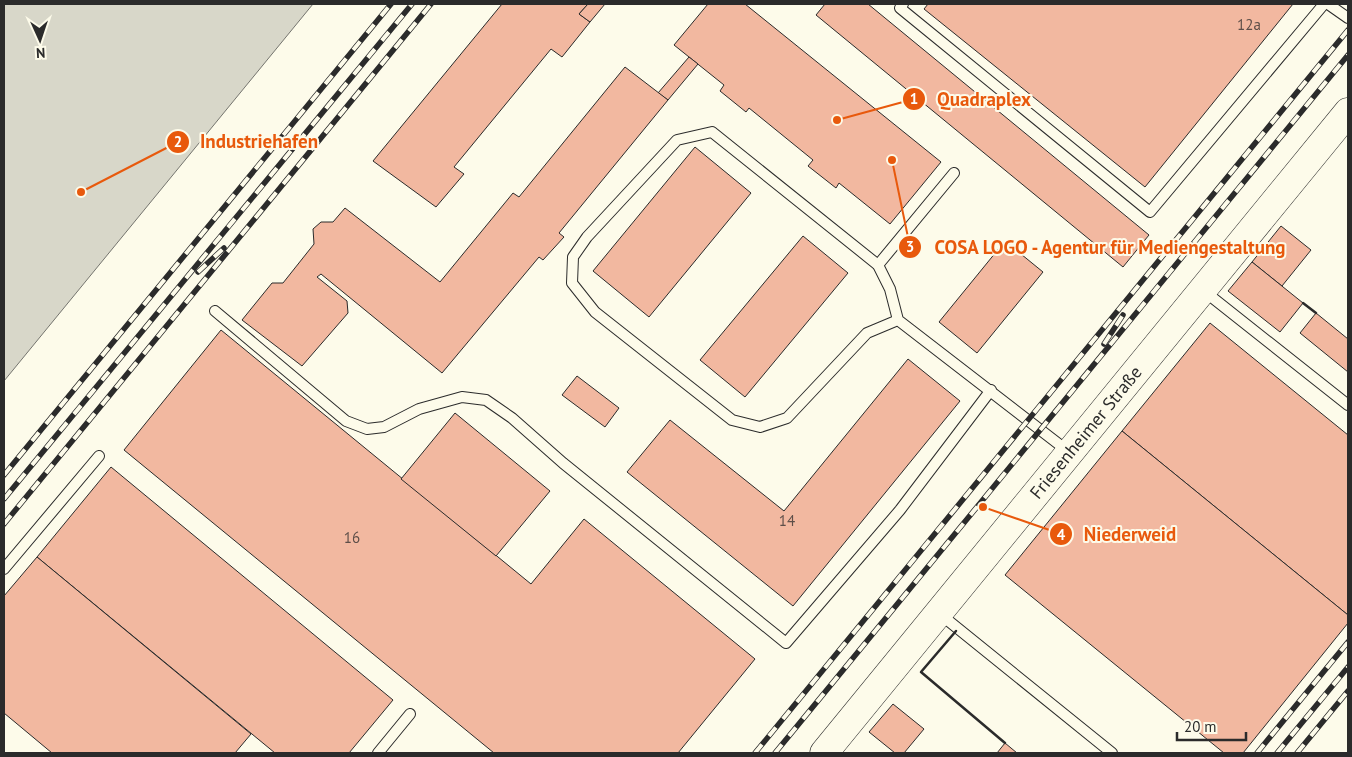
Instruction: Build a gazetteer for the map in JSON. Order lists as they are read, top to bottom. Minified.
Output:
{"streets":{"street":["Friesenheimer Straße"]},"places":["Quadraplex","COSA LOGO - Agentur für Mediengestaltung","Industriehafen","Niederweid"],"house_numbers":["12a","14","16"],"scale_bar":"20 m","north":"bottom"}
